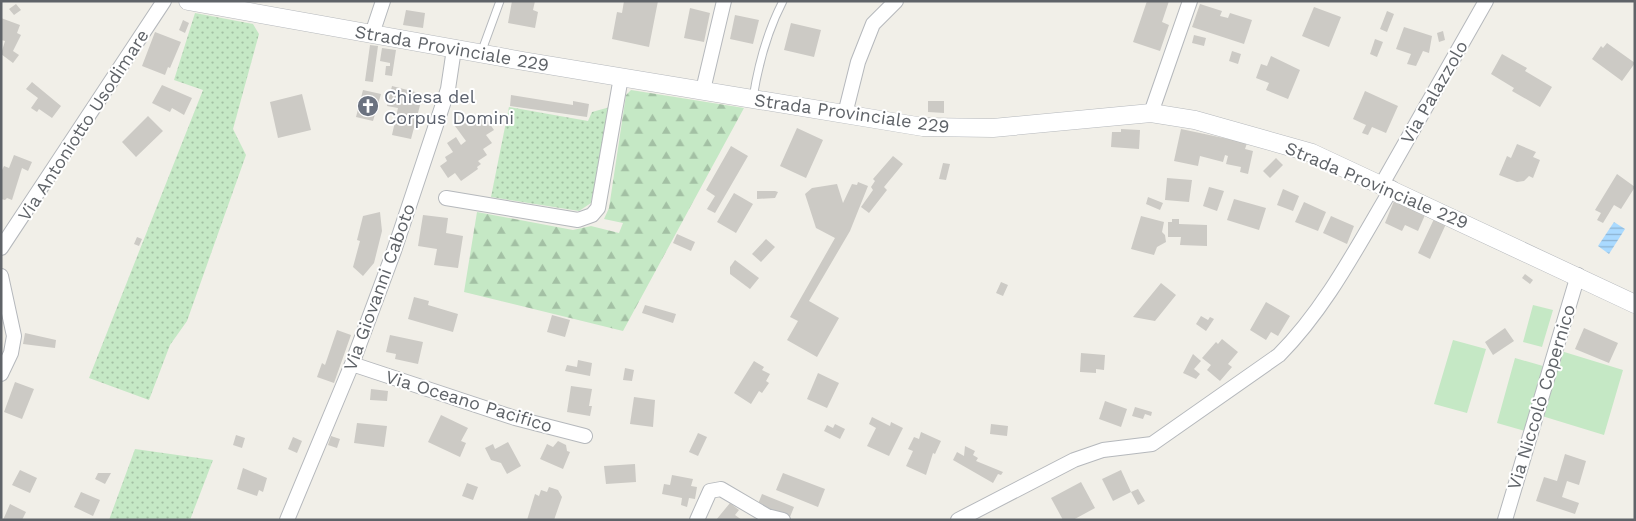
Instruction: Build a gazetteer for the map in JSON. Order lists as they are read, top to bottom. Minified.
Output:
{"streets":{"street":["Strada Provinciale 229","Via Palazzolo","Via Antoniotto Usodimare","Via Giovanni Caboto","Via Niccolò Copernico","Via Oceano Pacifico"]},"crossings":[["Strada Provinciale 229","Via Palazzolo"],["Strada Provinciale 229","Via Giovanni Caboto"],["Strada Provinciale 229","Via Niccolò Copernico"],["Via Giovanni Caboto","Via Oceano Pacifico"]],"places":{"church":["Chiesa del Corpus Domini"]}}
